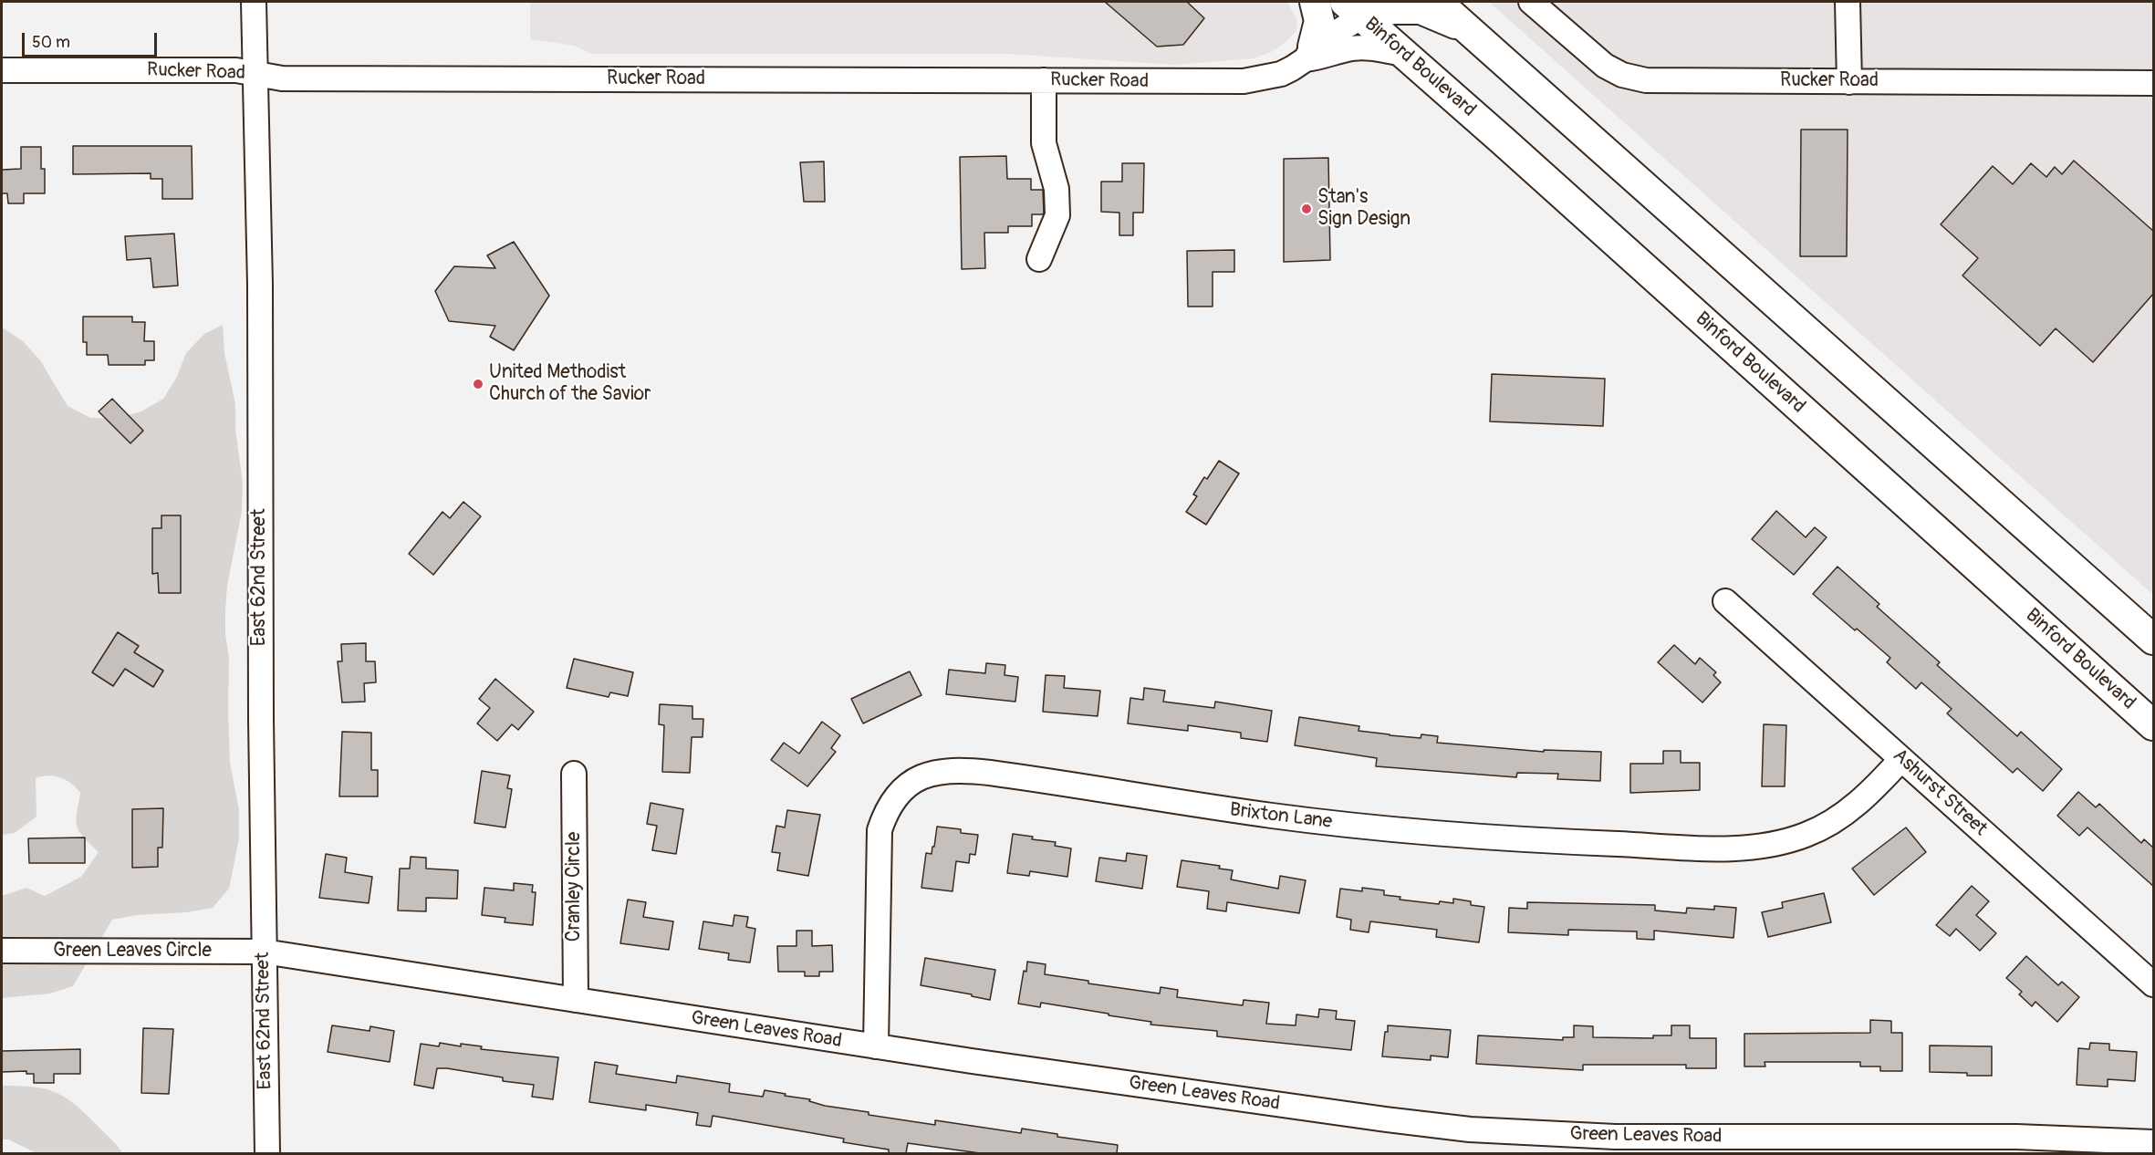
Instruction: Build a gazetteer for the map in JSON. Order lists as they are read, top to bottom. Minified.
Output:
{"streets":{"main road":["Binford Boulevard"],"street":["Rucker Road","East 62nd Street","Ashurst Street","Brixton Lane","Cranley Circle","Green Leaves Circle","Green Leaves Road"]},"crossings":[["Binford Boulevard","Rucker Road"],["Rucker Road","East 62nd Street"],["East 62nd Street","Green Leaves Circle"],["East 62nd Street","Green Leaves Road"],["Ashurst Street","Brixton Lane"],["Brixton Lane","Green Leaves Road"],["Cranley Circle","Green Leaves Road"],["Green Leaves Circle","Green Leaves Road"]],"places":["Stan's Sign Design","United Methodist Church of the Savior"],"scale_bar":"50 m"}
